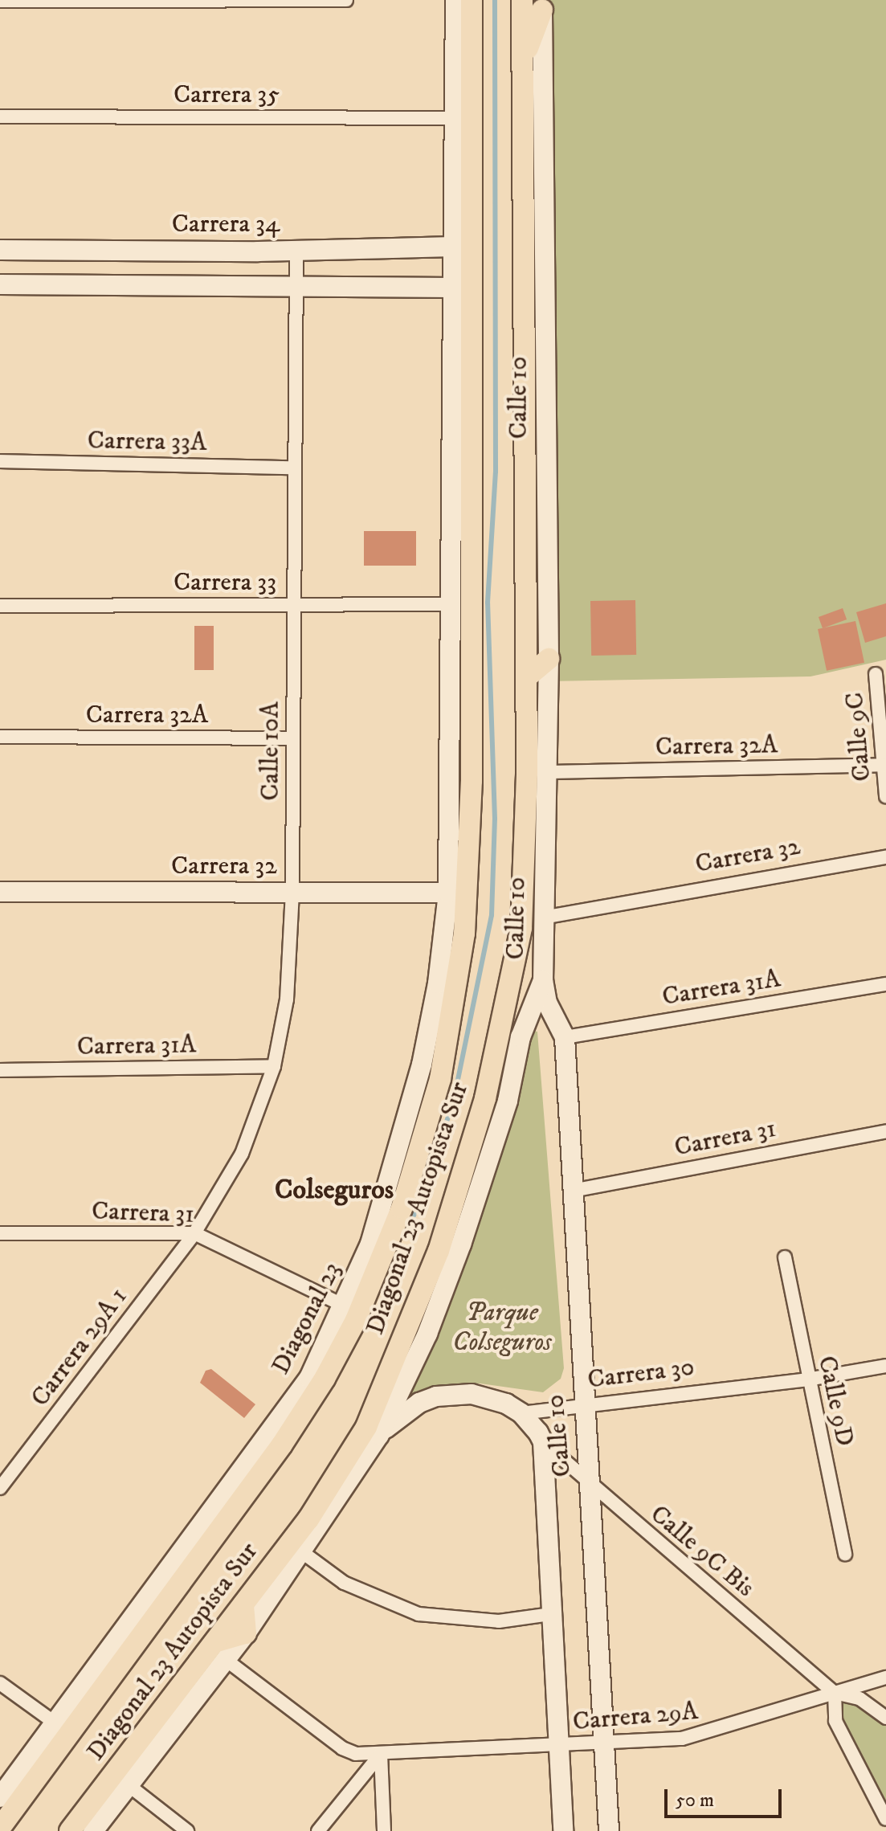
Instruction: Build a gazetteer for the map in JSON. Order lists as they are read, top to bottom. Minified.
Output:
{"streets":{"main road":["Calle 10","Diagonal 23 Autopista Sur"],"street":["Carrera 35","Carrera 34","Carrera 33A","Carrera 33","Carrera 32A","Calle 9C","Calle 10A","Carrera 32","Carrera 31A","Carrera 31","Diagonal 23","Carrera 29A 1","Carrera 30","Calle 9D","Calle 9C Bis","Carrera 29A"]},"crossings":[["Carrera 34","Calle 10A"],["Calle 10","Carrera 32A"],["Calle 10","Carrera 32"],["Calle 10","Carrera 31A"],["Calle 10","Carrera 31"],["Calle 10","Diagonal 23 Autopista Sur"],["Calle 10","Carrera 30"],["Calle 10","Calle 9C Bis"],["Calle 10","Carrera 29A"],["Carrera 33A","Calle 10A"],["Carrera 33","Calle 10A"],["Carrera 33","Diagonal 23"],["Carrera 32A","Calle 9C"],["Carrera 32A","Calle 10A"],["Carrera 32A","Diagonal 23 Autopista Sur"],["Calle 10A","Carrera 32"],["Calle 10A","Carrera 31A"],["Calle 10A","Carrera 31"],["Calle 10A","Carrera 29A 1"],["Carrera 32","Diagonal 23"],["Carrera 31","Diagonal 23"],["Carrera 31","Carrera 29A 1"],["Diagonal 23 Autopista Sur","Carrera 29A"],["Carrera 30","Calle 9D"],["Calle 9C Bis","Carrera 29A"]],"districts":["Colseguros"],"parks":["Parque Colseguros"],"scale_bar":"50 m"}
